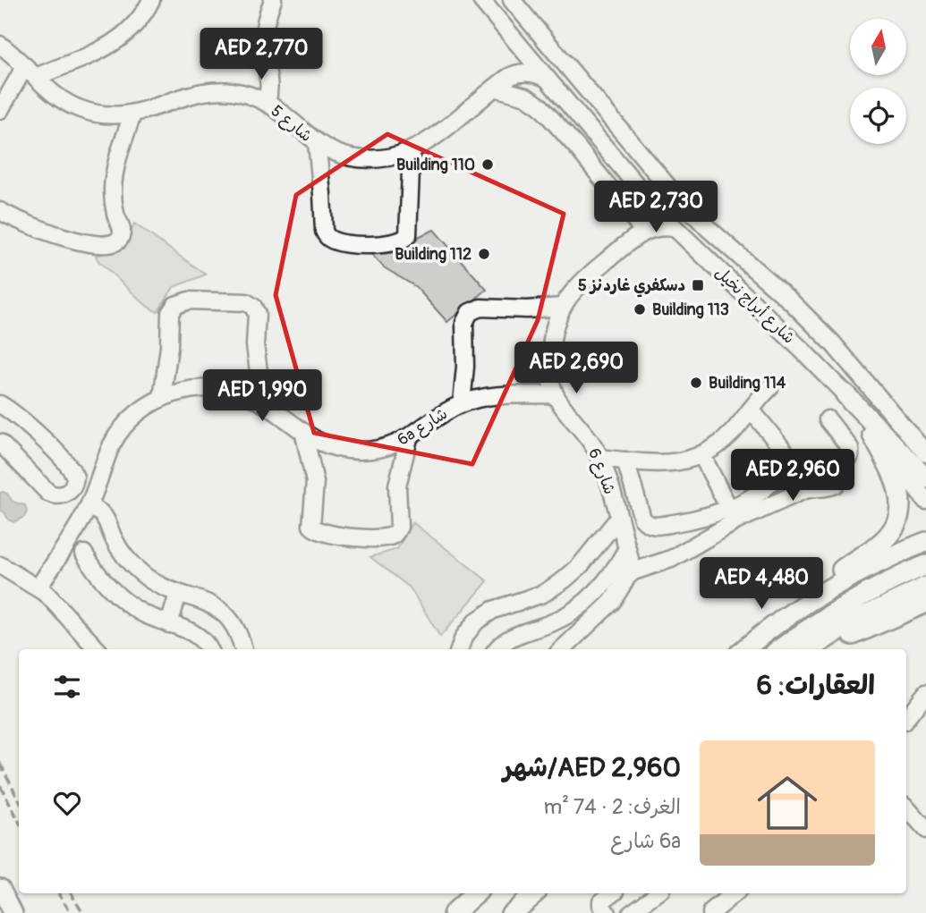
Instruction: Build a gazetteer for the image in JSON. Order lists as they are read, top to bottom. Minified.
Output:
{"streets":{"street":["شارع 5","شارع أبراج نخيل","6a شارع","شارع 6"]},"crossings":[["6a شارع","شارع 6"]],"places":{"other":["Building 110","Building 112","Building 113","Building 114"],"transit":["دسكفري غاردنز 5"]},"north":"top","page":{"price":["AED 2,770","AED 2,730","AED 2,690","AED 1,990","AED 2,960","AED 4,480"],"heading":"العقارات: 6","list":[{"name":"AED 2,960/شهر","note":"الغرف: 2 · 74 m² · 6a شارع"}]}}
